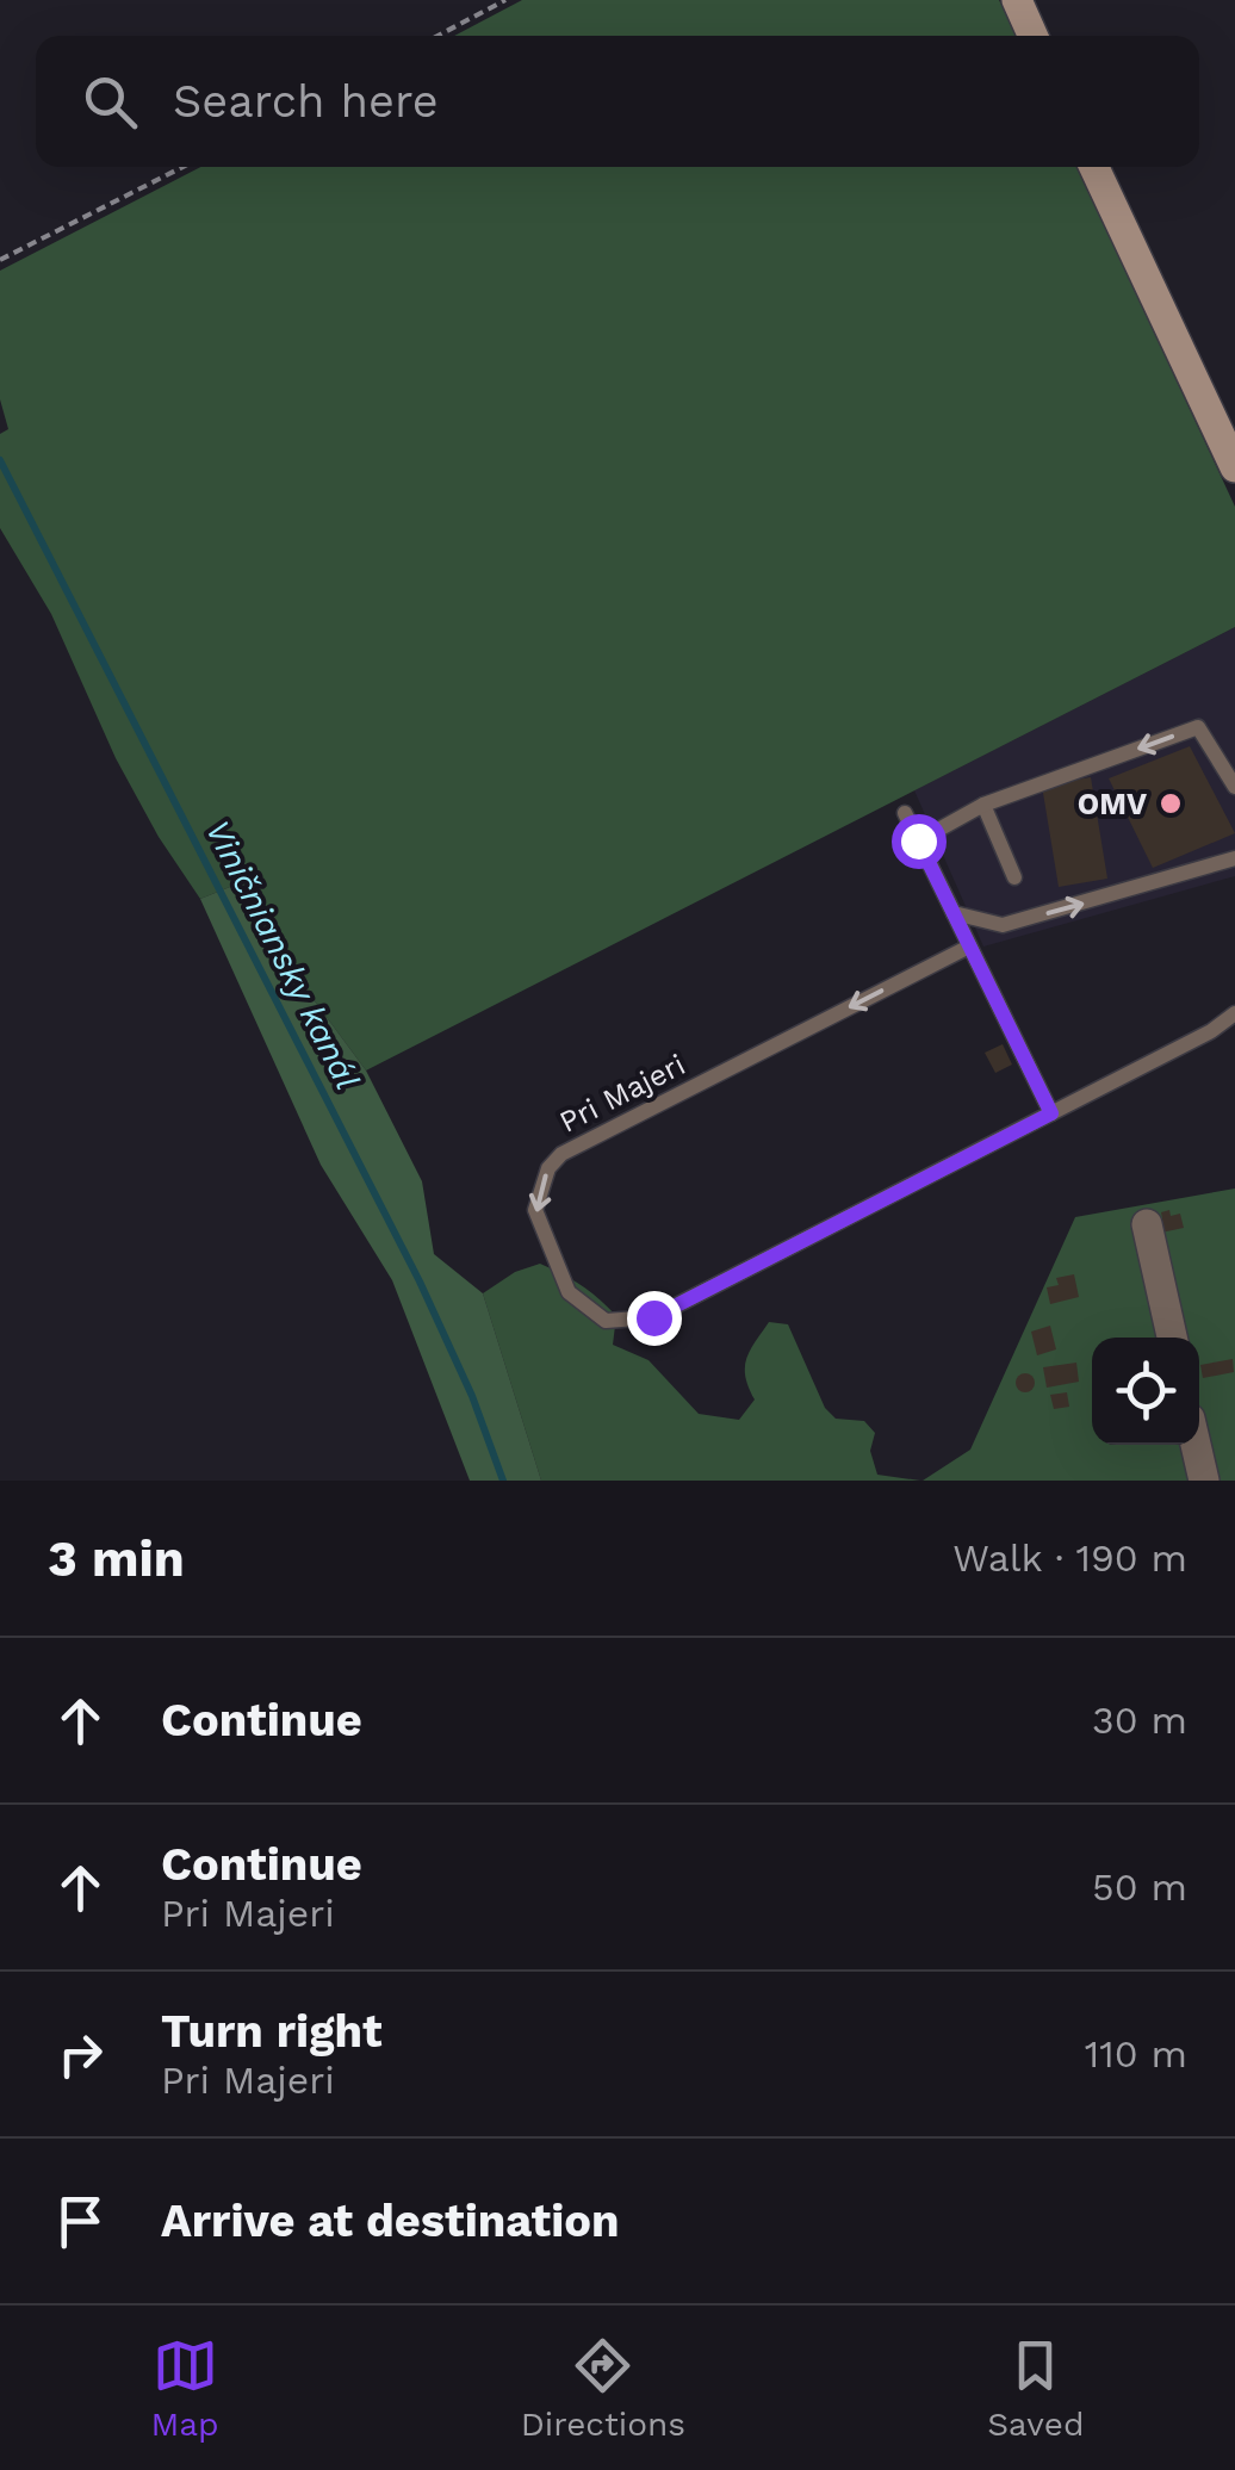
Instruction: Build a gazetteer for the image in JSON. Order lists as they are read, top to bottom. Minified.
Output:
{"streets":{"lane":["Pri Majeri"]},"water":["Viničniansky kanál"],"places":["OMV"],"page":{"search":"Search here","heading":["3 min","Walk · 190 m"],"list":[["Continue","30 m"],["Continue","Pri Majeri","50 m"],["Turn right","Pri Majeri","110 m"],"Arrive at destination"],"nav":["Map","Directions","Saved"]}}
